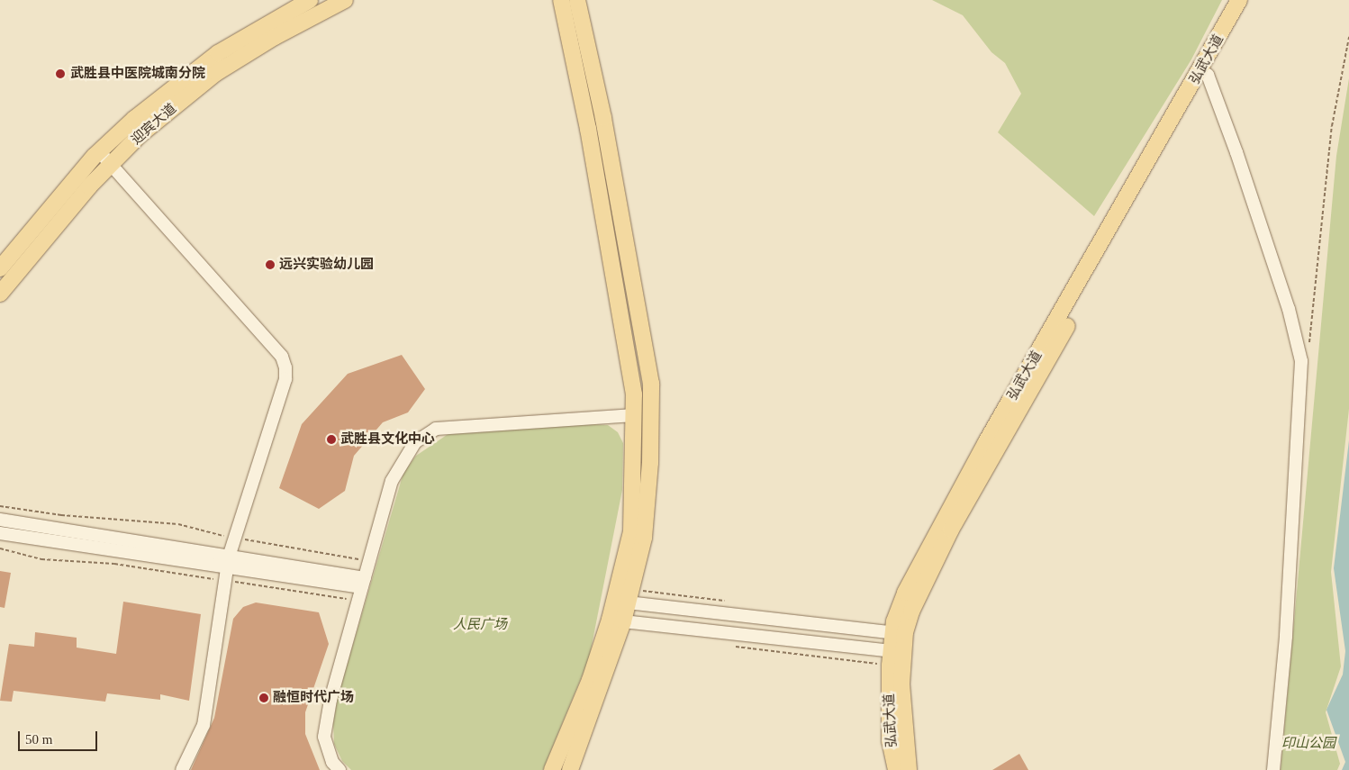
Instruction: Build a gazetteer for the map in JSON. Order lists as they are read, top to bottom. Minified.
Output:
{"streets":{"main road":["弘武大道","迎宾大道"]},"parks":["人民广场","印山公园"],"places":["武胜县中医院城南分院","远兴实验幼儿园","武胜县文化中心","融恒时代广场"],"scale_bar":"50 m"}
